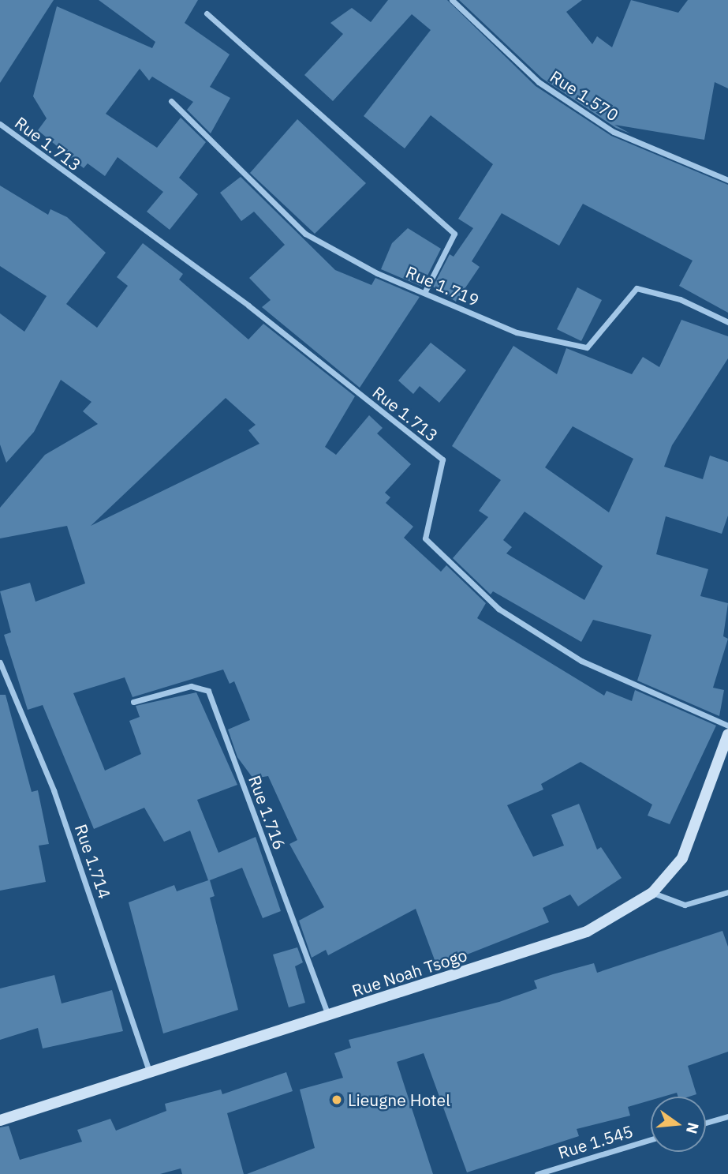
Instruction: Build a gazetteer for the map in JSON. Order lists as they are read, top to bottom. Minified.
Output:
{"streets":{"main road":["Rue Noah Tsogo"],"street":["Rue 1.570","Rue 1.713","Rue 1.719","Rue 1.716","Rue 1.714","Rue 1.545"]},"crossings":[["Rue 1.716","Rue Noah Tsogo"],["Rue 1.714","Rue Noah Tsogo"]],"places":["Lieugne Hotel"],"north":"right"}
